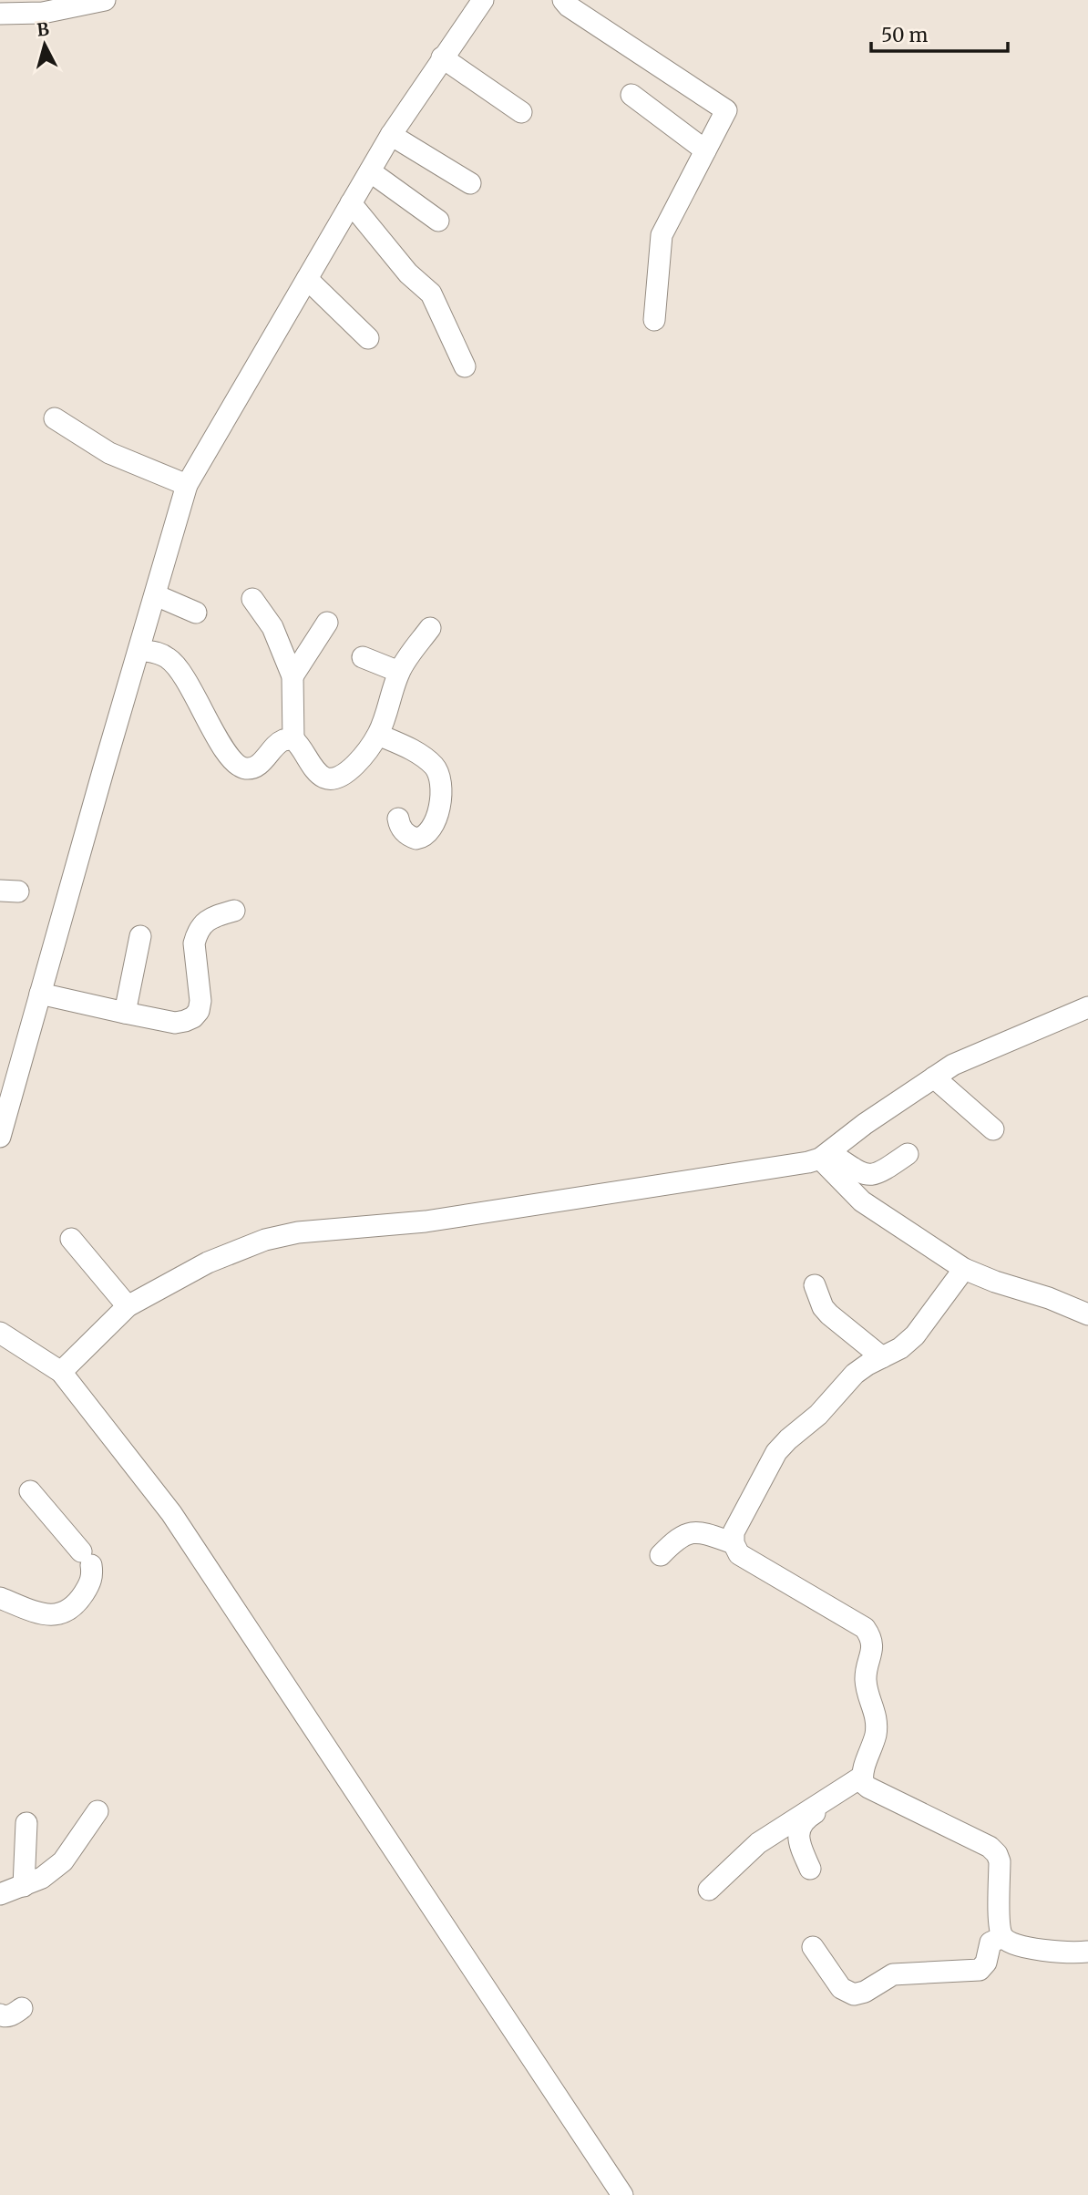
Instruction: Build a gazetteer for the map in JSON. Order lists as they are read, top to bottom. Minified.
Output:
{"scale_bar":"50 m","north":"top"}
